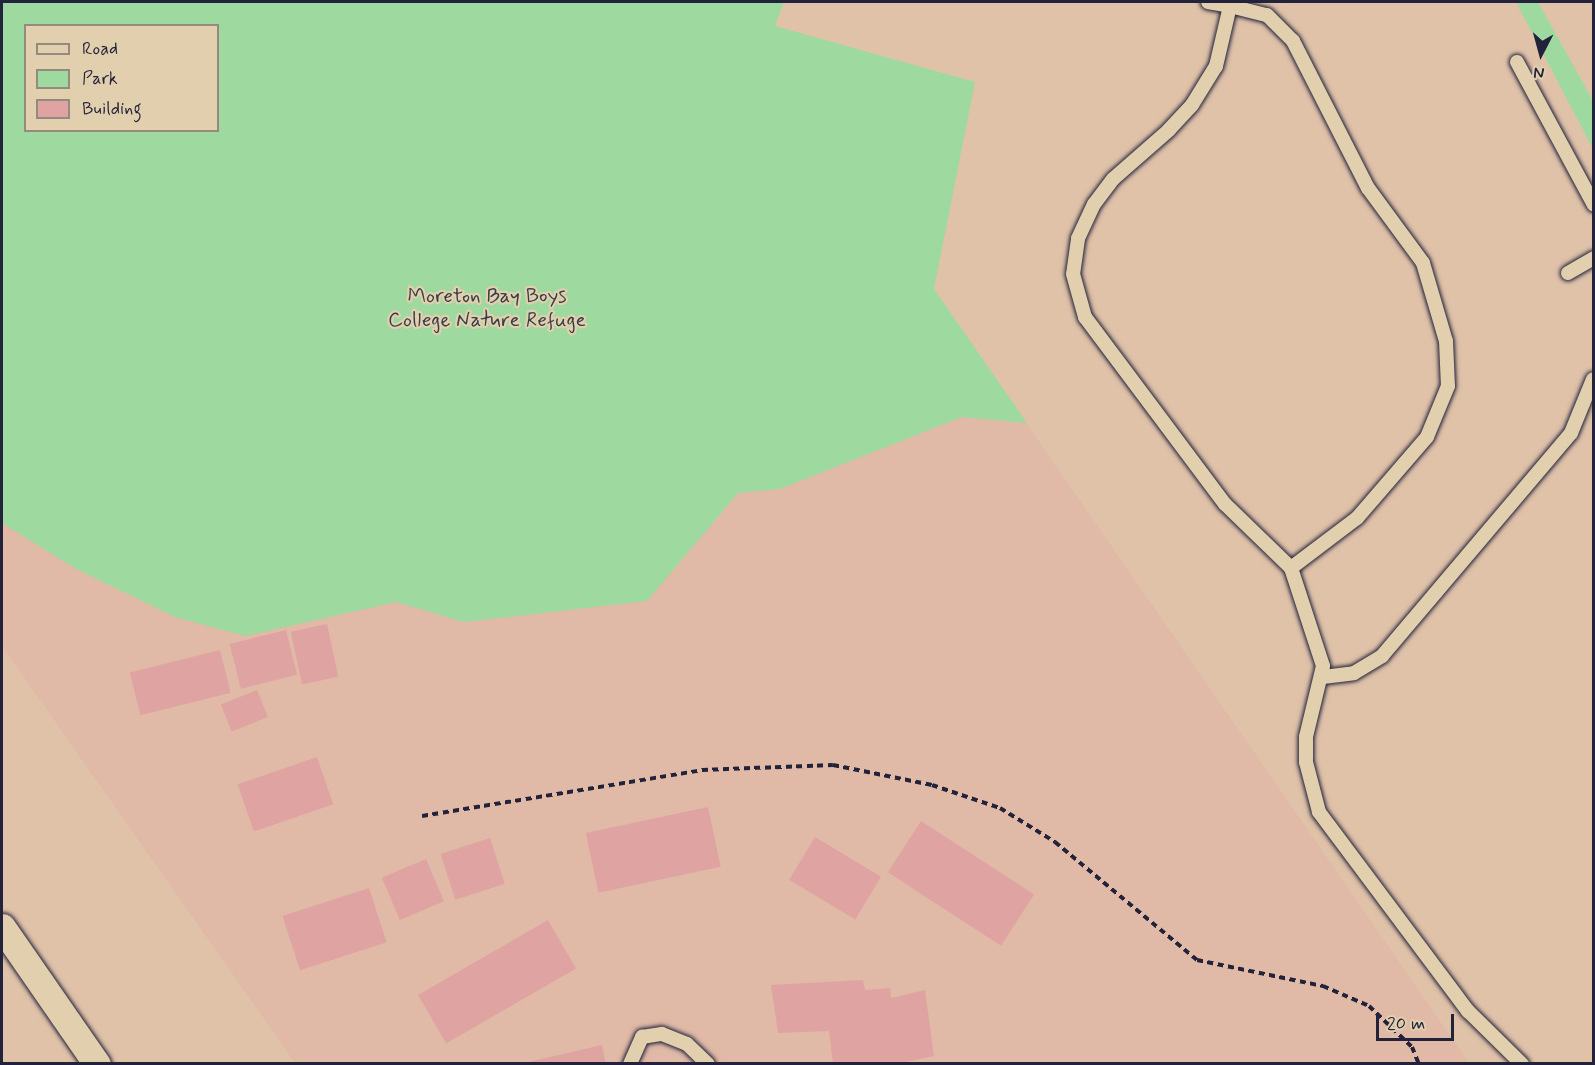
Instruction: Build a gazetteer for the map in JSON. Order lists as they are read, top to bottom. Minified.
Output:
{"parks":["Moreton Bay Boys College Nature Refuge"],"legend":["Road","Park","Building"],"scale_bar":"20 m","north":"bottom"}
